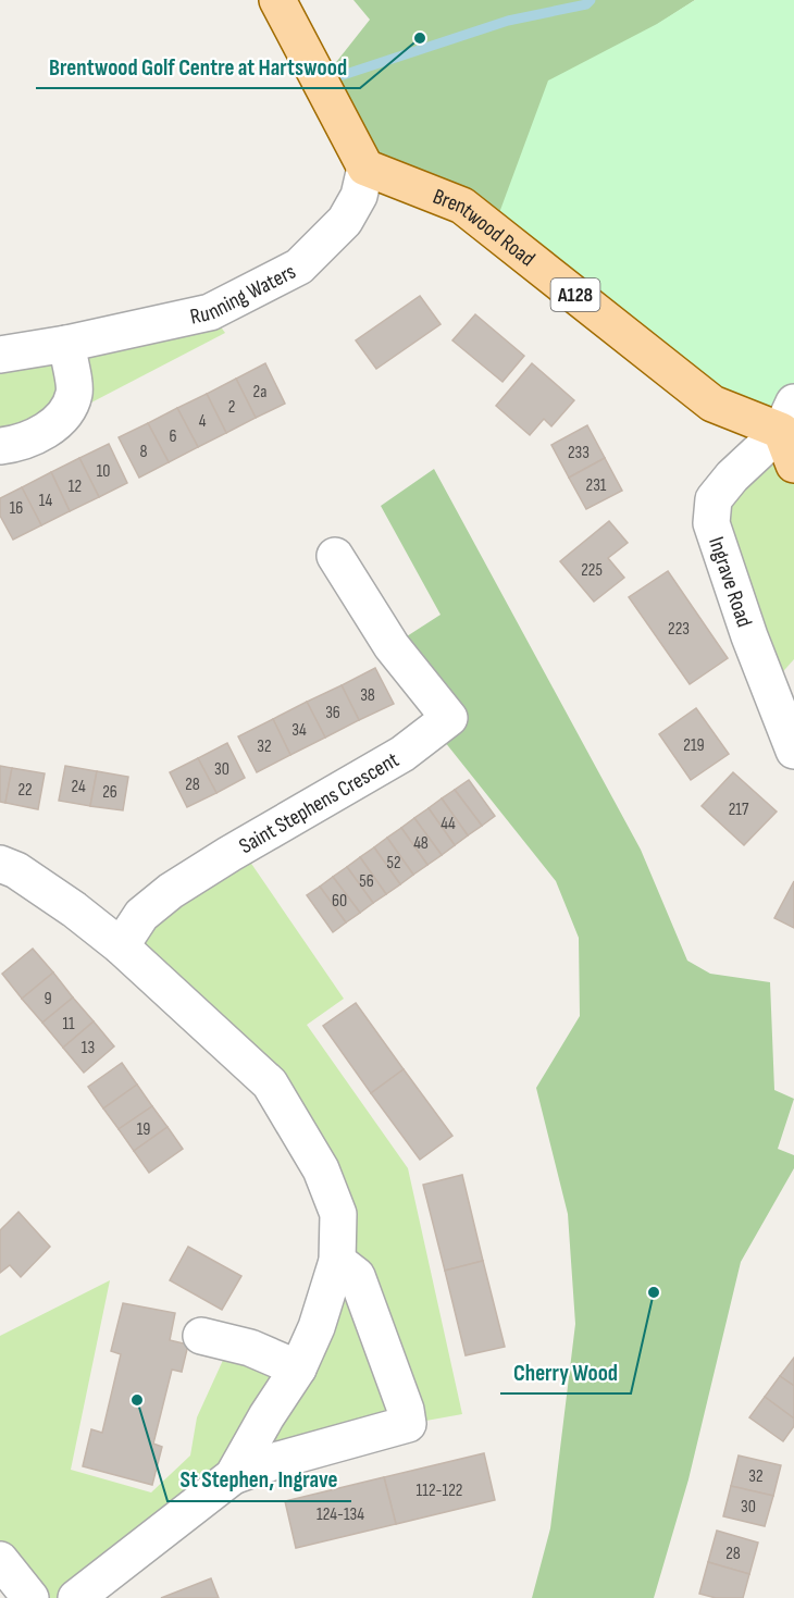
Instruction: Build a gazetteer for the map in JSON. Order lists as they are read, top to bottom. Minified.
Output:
{"streets":{"main road":["Brentwood Road","A128"],"street":["Running Waters","Ingrave Road","Saint Stephens Crescent"]},"crossings":[["Brentwood Road","Running Waters"],["Brentwood Road","Ingrave Road"]],"places":["Brentwood Golf Centre at Hartswood","Cherry Wood","St Stephen, Ingrave"],"house_numbers":["2a","2","4","6","8","233","10","231","12","14","16","225","223","38","36","34","219","32","30","28","24","22","26","217","44","48","52","56","60","9","11","13","19","32","112-122","30","124-134","28"]}
